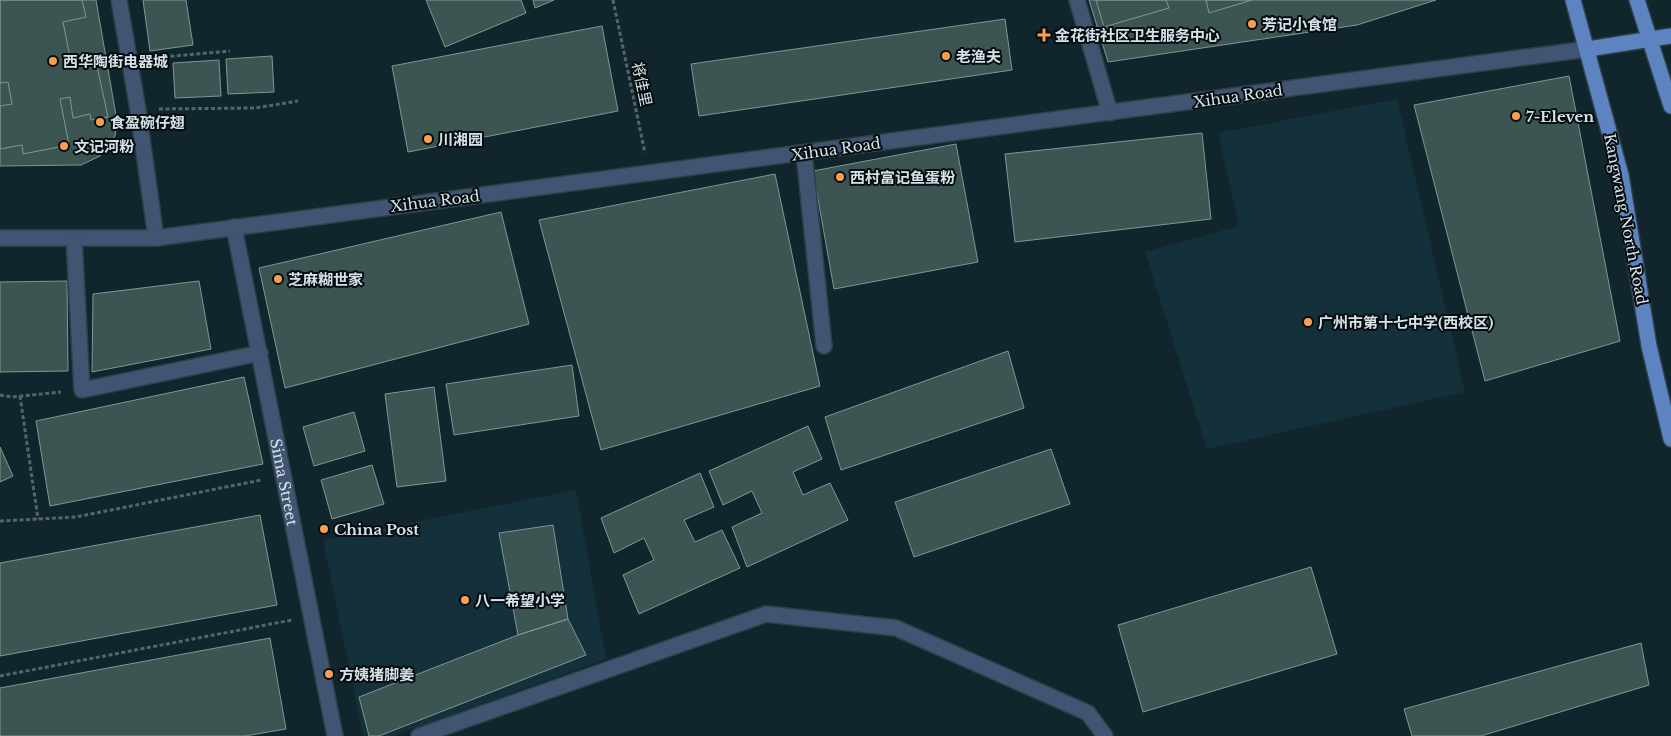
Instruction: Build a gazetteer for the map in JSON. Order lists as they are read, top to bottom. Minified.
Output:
{"streets":{"main road":["Xihua Road","Kangwang North Road"],"street":["Sima Street"],"path":["将佳里"]},"crossings":[["将佳里","Xihua Road"],["Xihua Road","Kangwang North Road"],["Xihua Road","Sima Street"]],"places":{"other":["芳记小食馆","老渔夫","西华陶街电器城","7-Eleven","食盈碗仔翅","川湘园","文记河粉","西村富记鱼蛋粉","芝麻糊世家","广州市第十七中学(西校区)","China Post","八一希望小学","方姨猪脚姜"],"health":["金花街社区卫生服务中心"]}}
